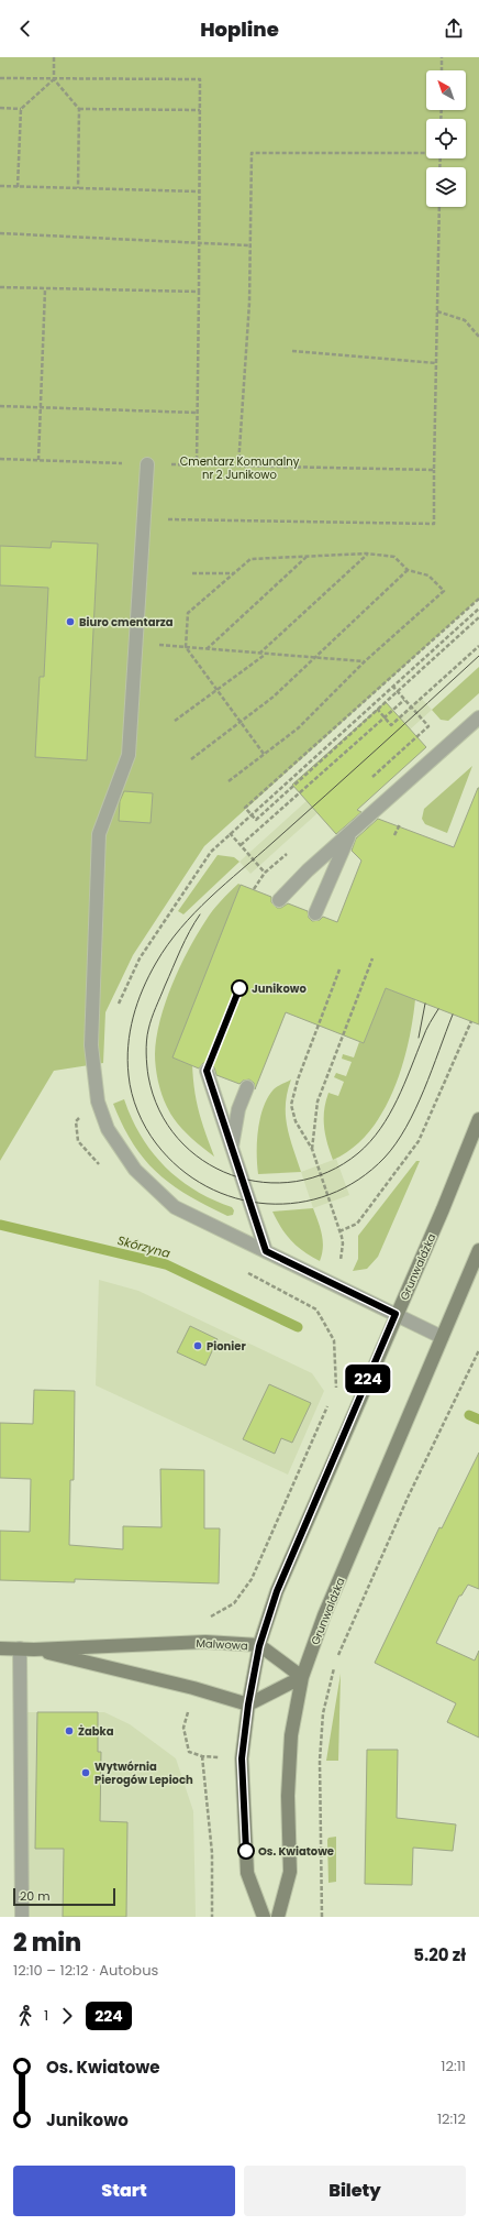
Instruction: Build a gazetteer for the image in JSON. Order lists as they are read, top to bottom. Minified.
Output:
{"streets":{"street":["Grunwaldzka","Malwowa"]},"crossings":[["Grunwaldzka","Malwowa"]],"water":["Skórzyna"],"parks":["Cmentarz Komunalny nr 2 Junikowo"],"places":["Biuro cmentarza","Junikowo","Pionier","Żabka","Wytwórnia Pierogów Lepioch","Os. Kwiatowe"],"lines":["bus line 224"],"scale_bar":"20 m","north":"top left","page":{"header":"Hopline","on_map":"224","scale":"20 m","heading":["2 min","12:10 – 12:12 · Autobus","5.20 zł"],"legs":["1","224"],"list":[{"name":"Os. Kwiatowe","value":"12:11"},{"name":"Junikowo","value":"12:12"}],"buttons":["Start","Bilety"]}}
